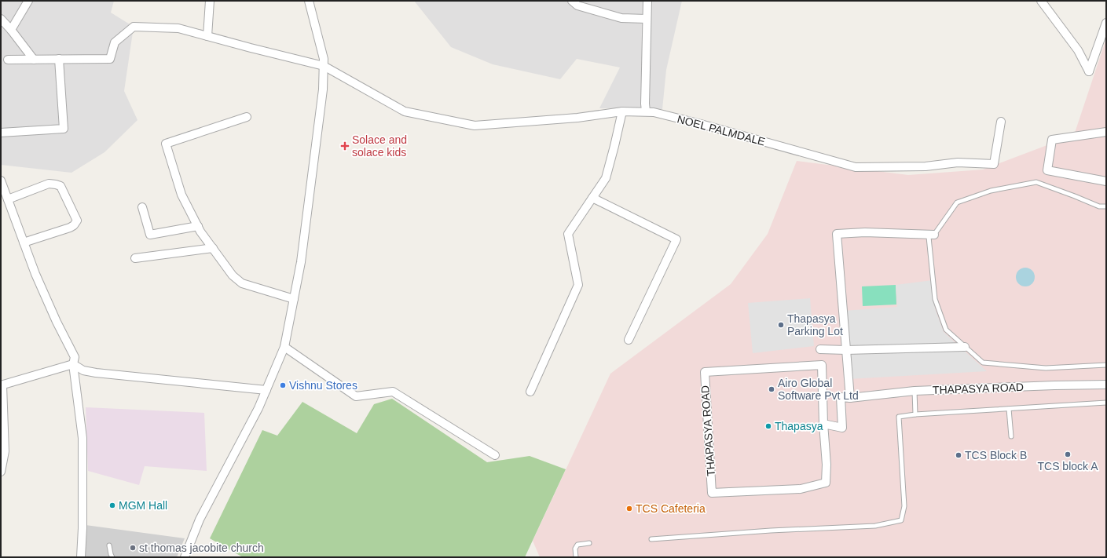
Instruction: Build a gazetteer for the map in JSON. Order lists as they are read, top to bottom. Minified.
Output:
{"streets":{"street":["NOEL PALMDALE","THAPASYA ROAD"]},"places":{"health":["Solace and solace kids"],"other":["Thapasya Parking Lot","Vishnu Stores","Airo Global Software Pvt Ltd","Thapasya","TCS block A","TCS Block B","MGM Hall","TCS Cafeteria","st thomas jacobite church"]}}
